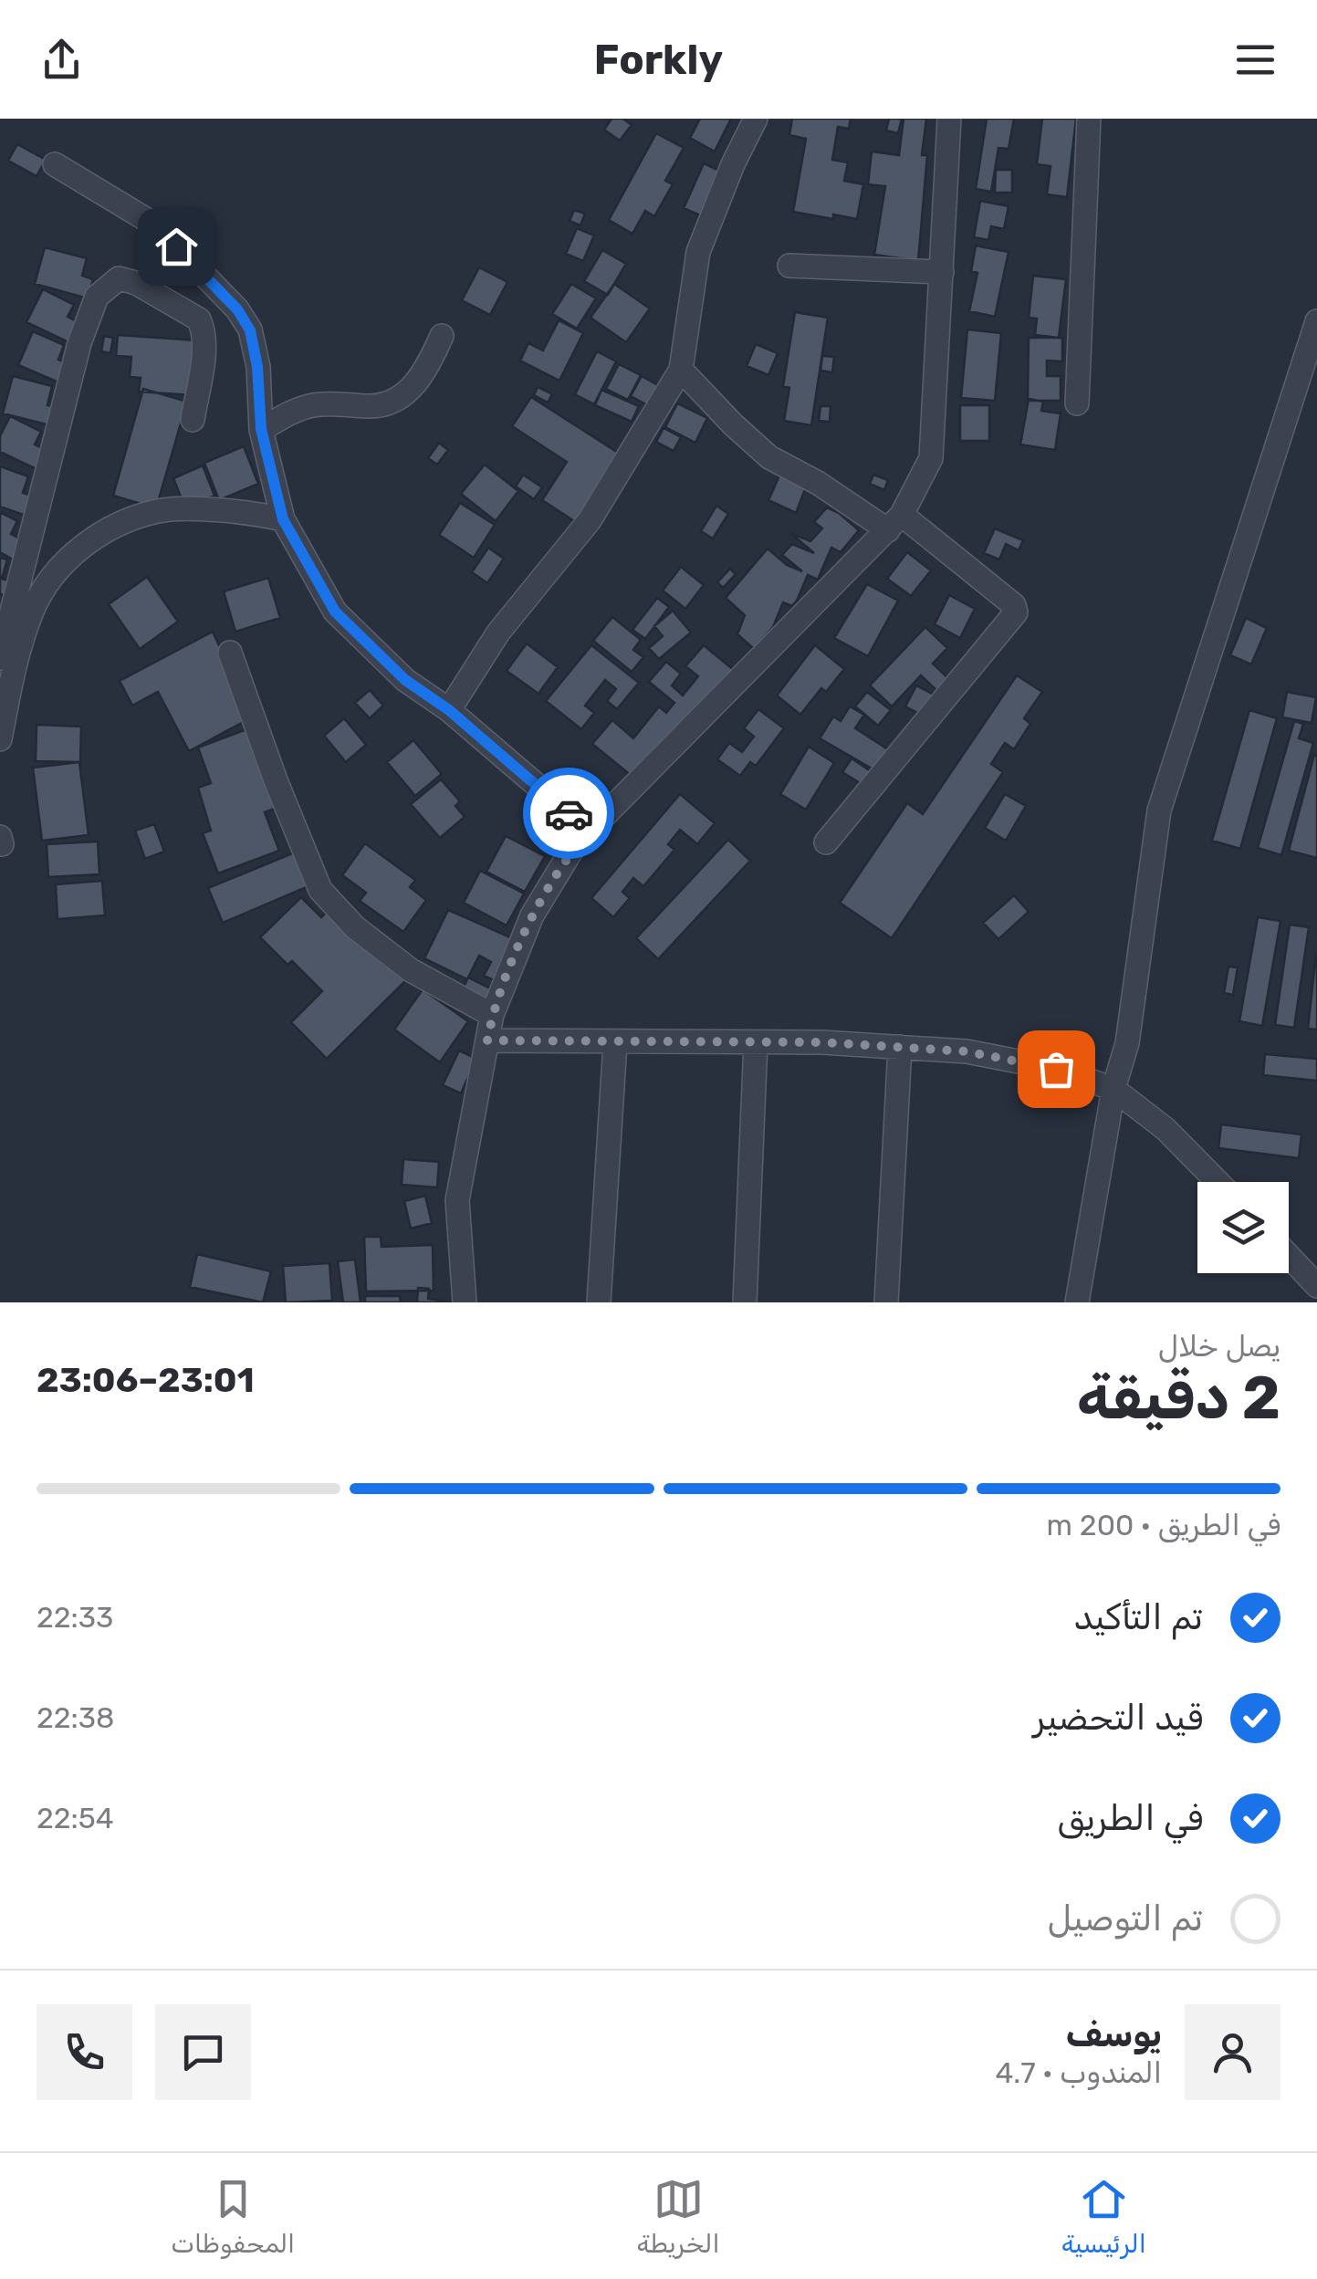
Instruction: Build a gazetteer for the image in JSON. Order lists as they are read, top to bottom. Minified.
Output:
{"page":{"header":"Forkly","heading":["2 دقيقة","يصل خلال","23:01–23:06"],"panel":["يوسف","المندوب · 4.7"],"bar":"في الطريق · 200 m","list":[["تم التأكيد","22:33"],["قيد التحضير","22:38"],["في الطريق","22:54"],"تم التوصيل"],"tabs":["الرئيسية","الخريطة","المحفوظات"]}}
